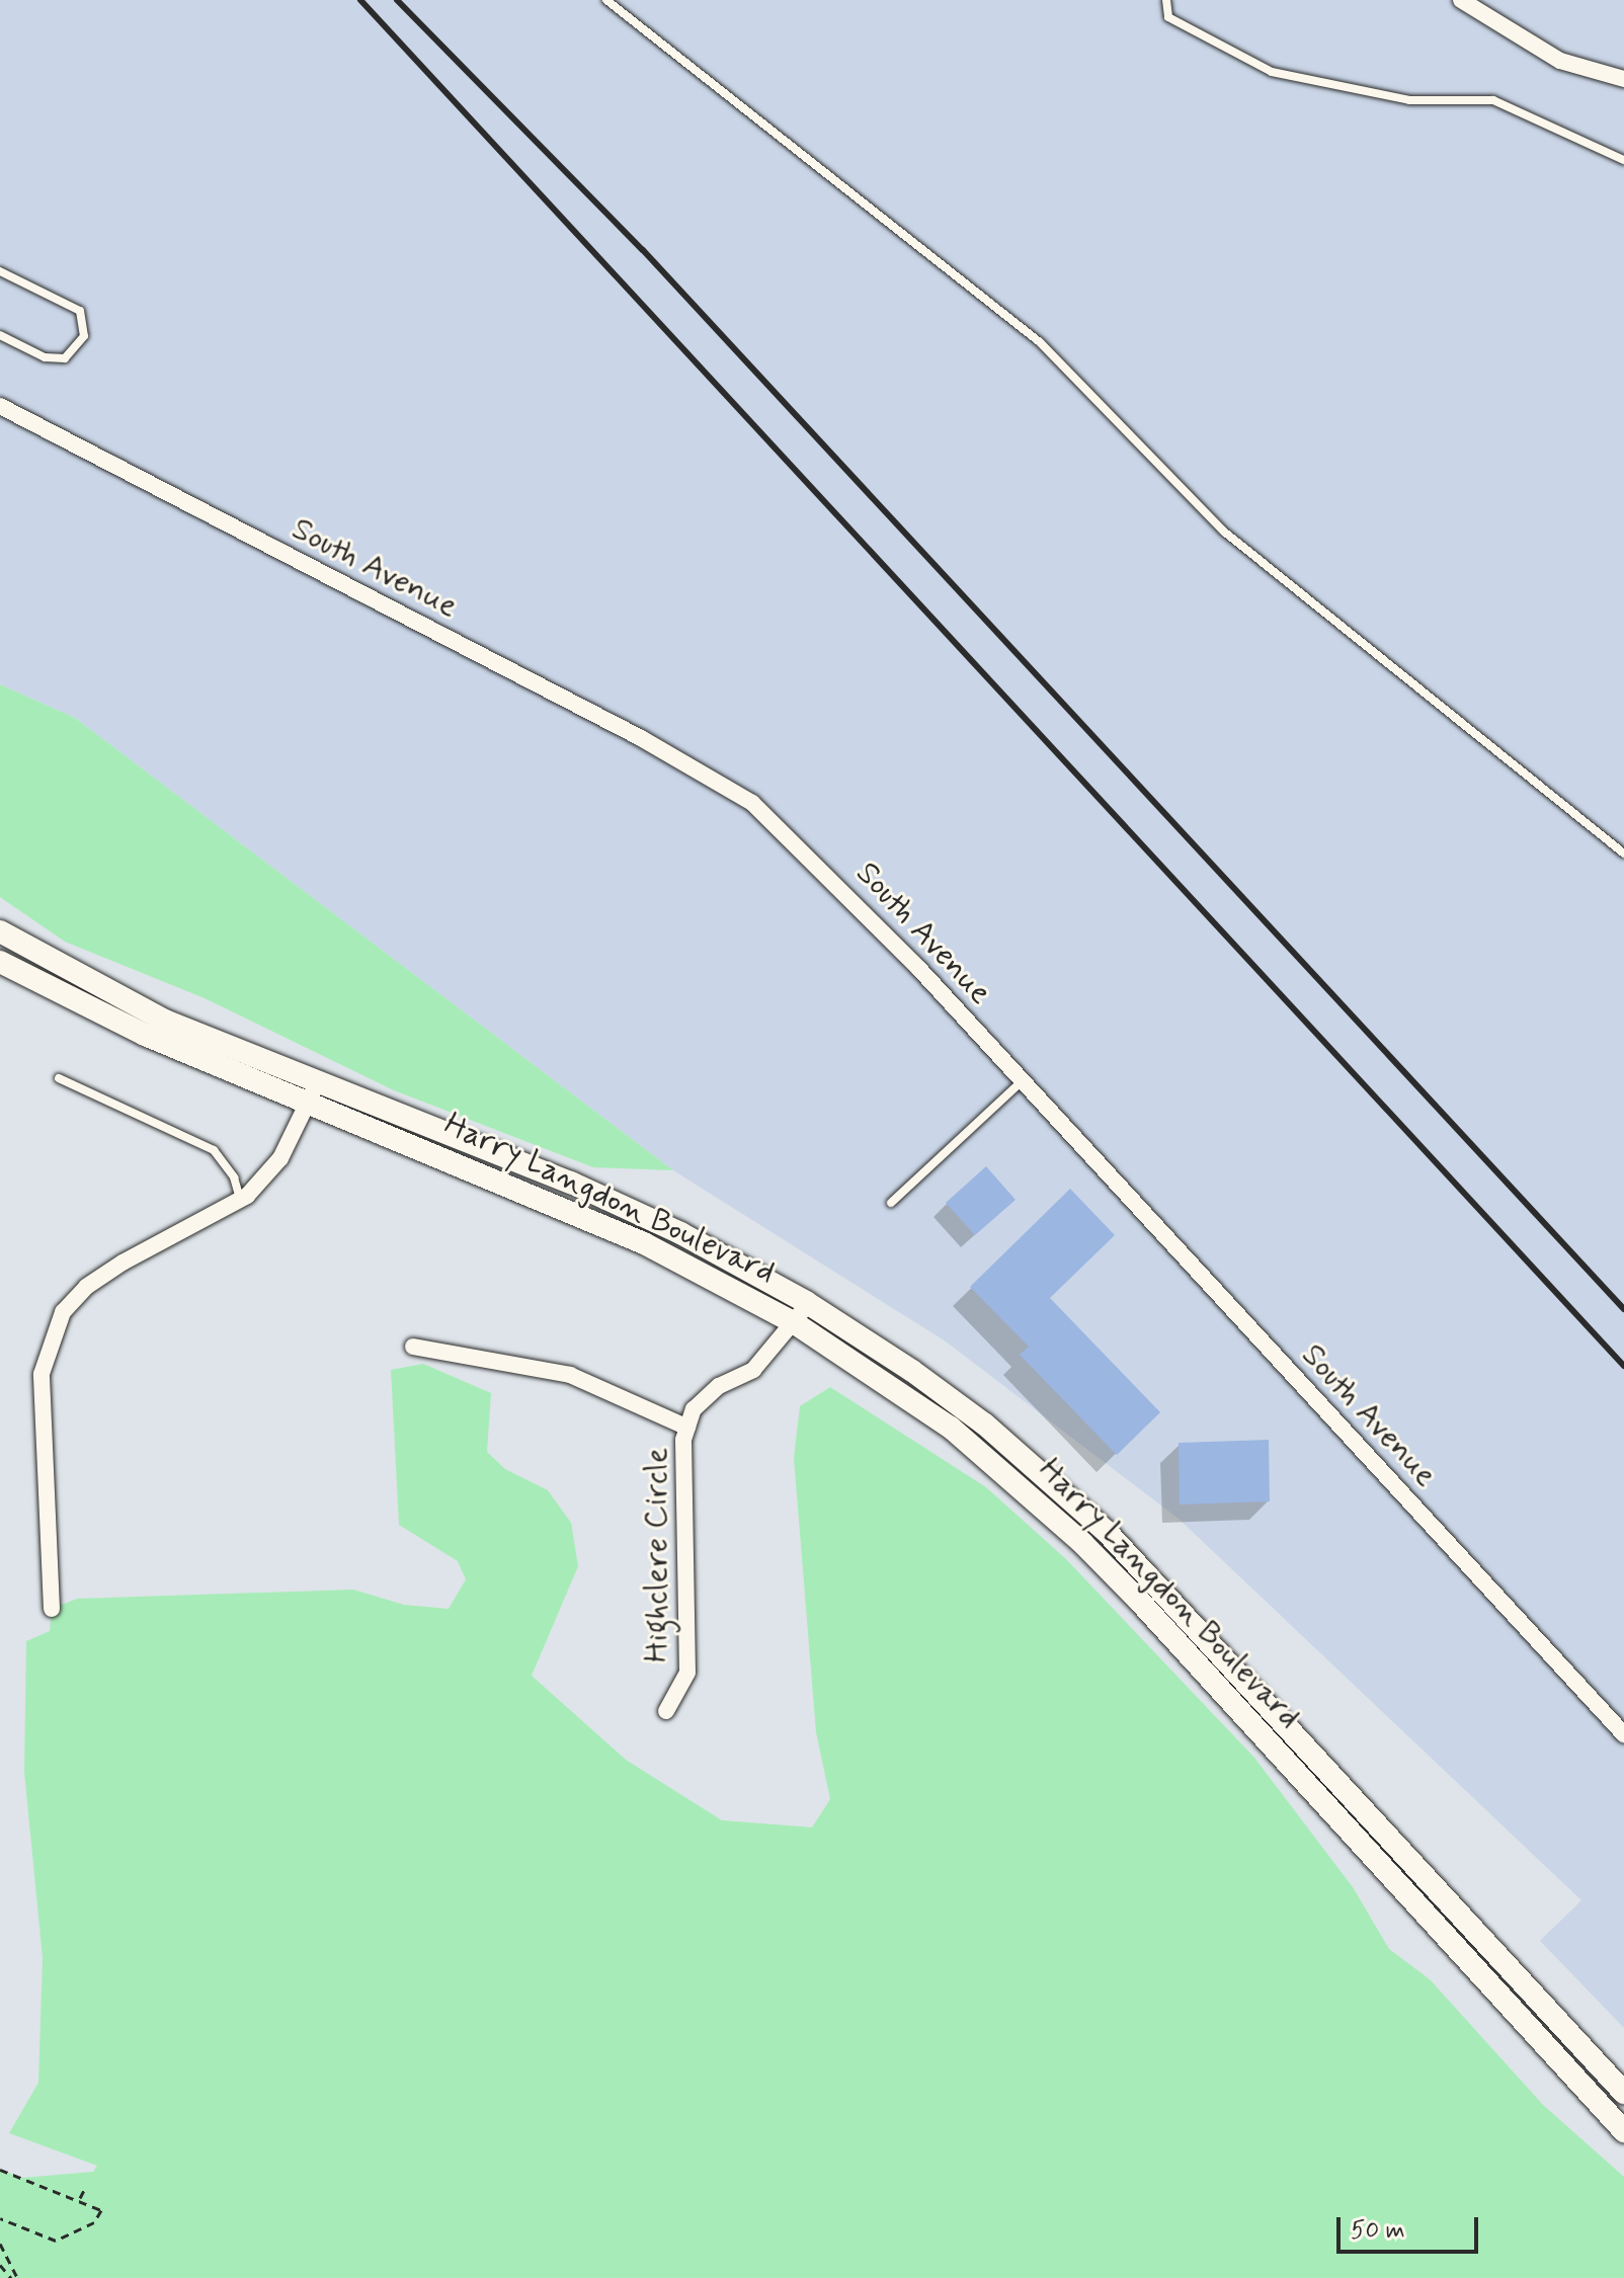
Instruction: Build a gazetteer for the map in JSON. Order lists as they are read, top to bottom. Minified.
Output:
{"streets":{"main road":["Harry Langdon Boulevard"],"street":["South Avenue","Highclere Circle"]},"crossings":[["Harry Langdon Boulevard","Highclere Circle"]],"scale_bar":"50 m"}
